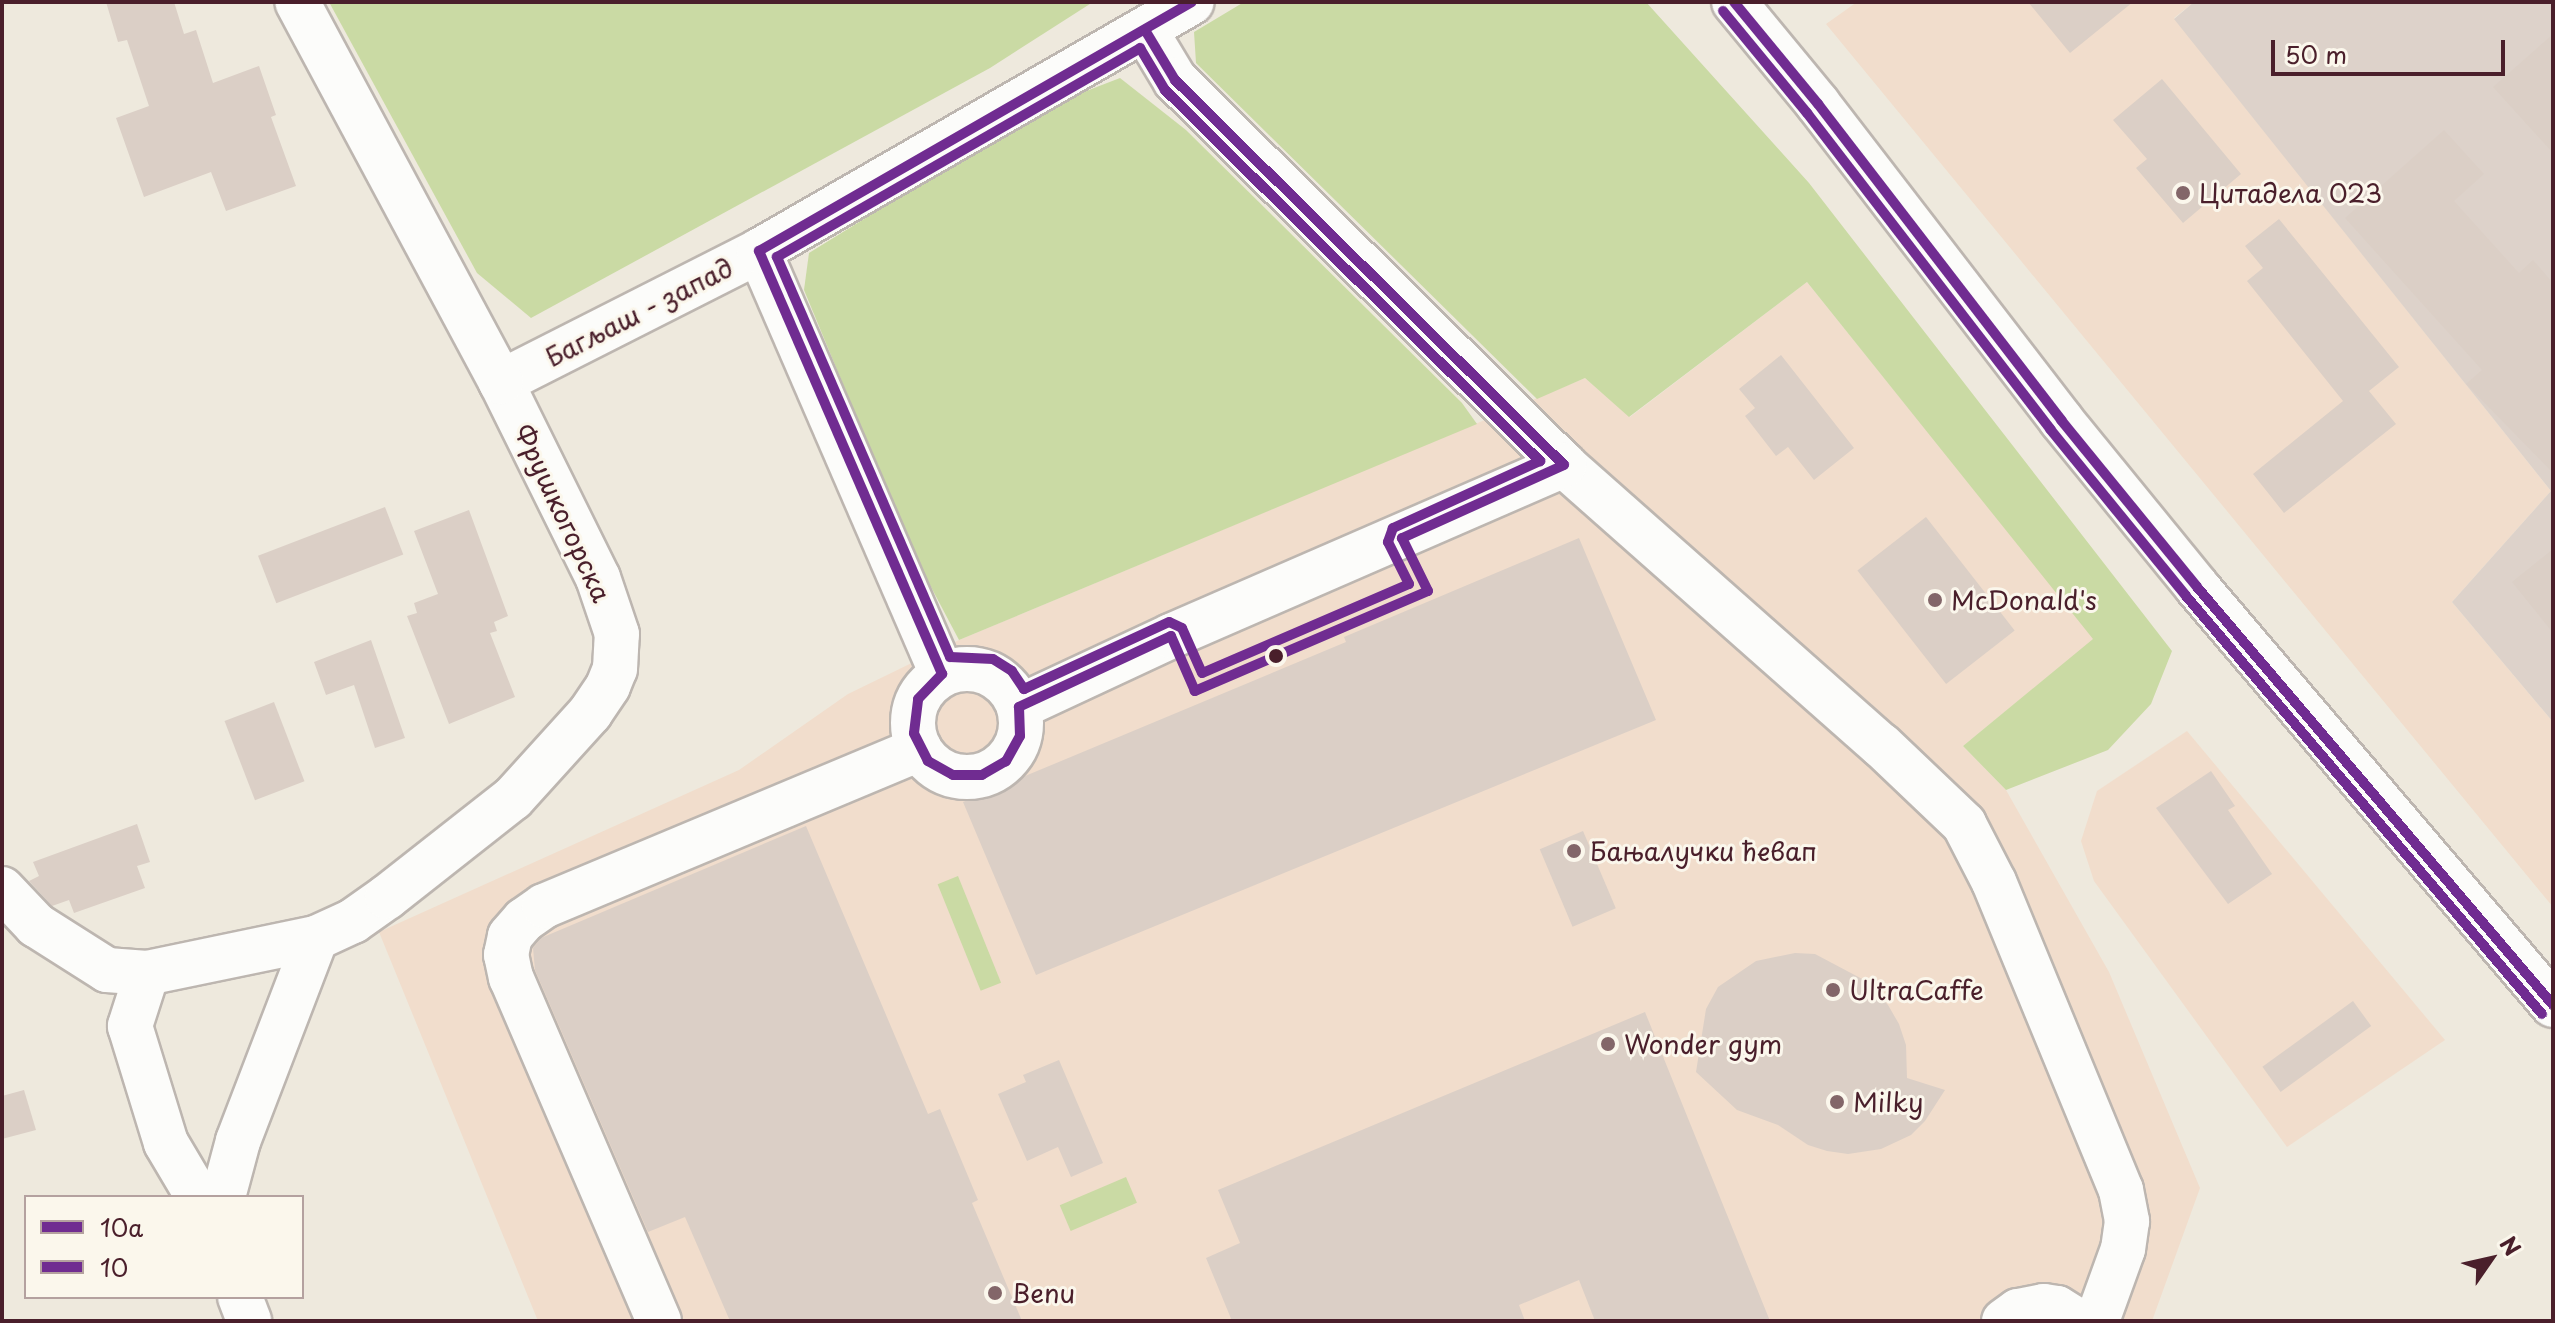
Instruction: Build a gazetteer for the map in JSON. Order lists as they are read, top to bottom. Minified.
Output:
{"streets":{"street":["Багљаш - запад","Фрушкогорска"]},"crossings":[["Багљаш - запад","Фрушкогорска"]],"places":["Цитадела 023","McDonald's","Бањалучки ћевап","UltraCaffe","Wonder gym","Milky","Benu"],"lines":["transit line 10а","transit line 10"],"legend":["10а","10"],"scale_bar":"50 m","north":"top right"}
